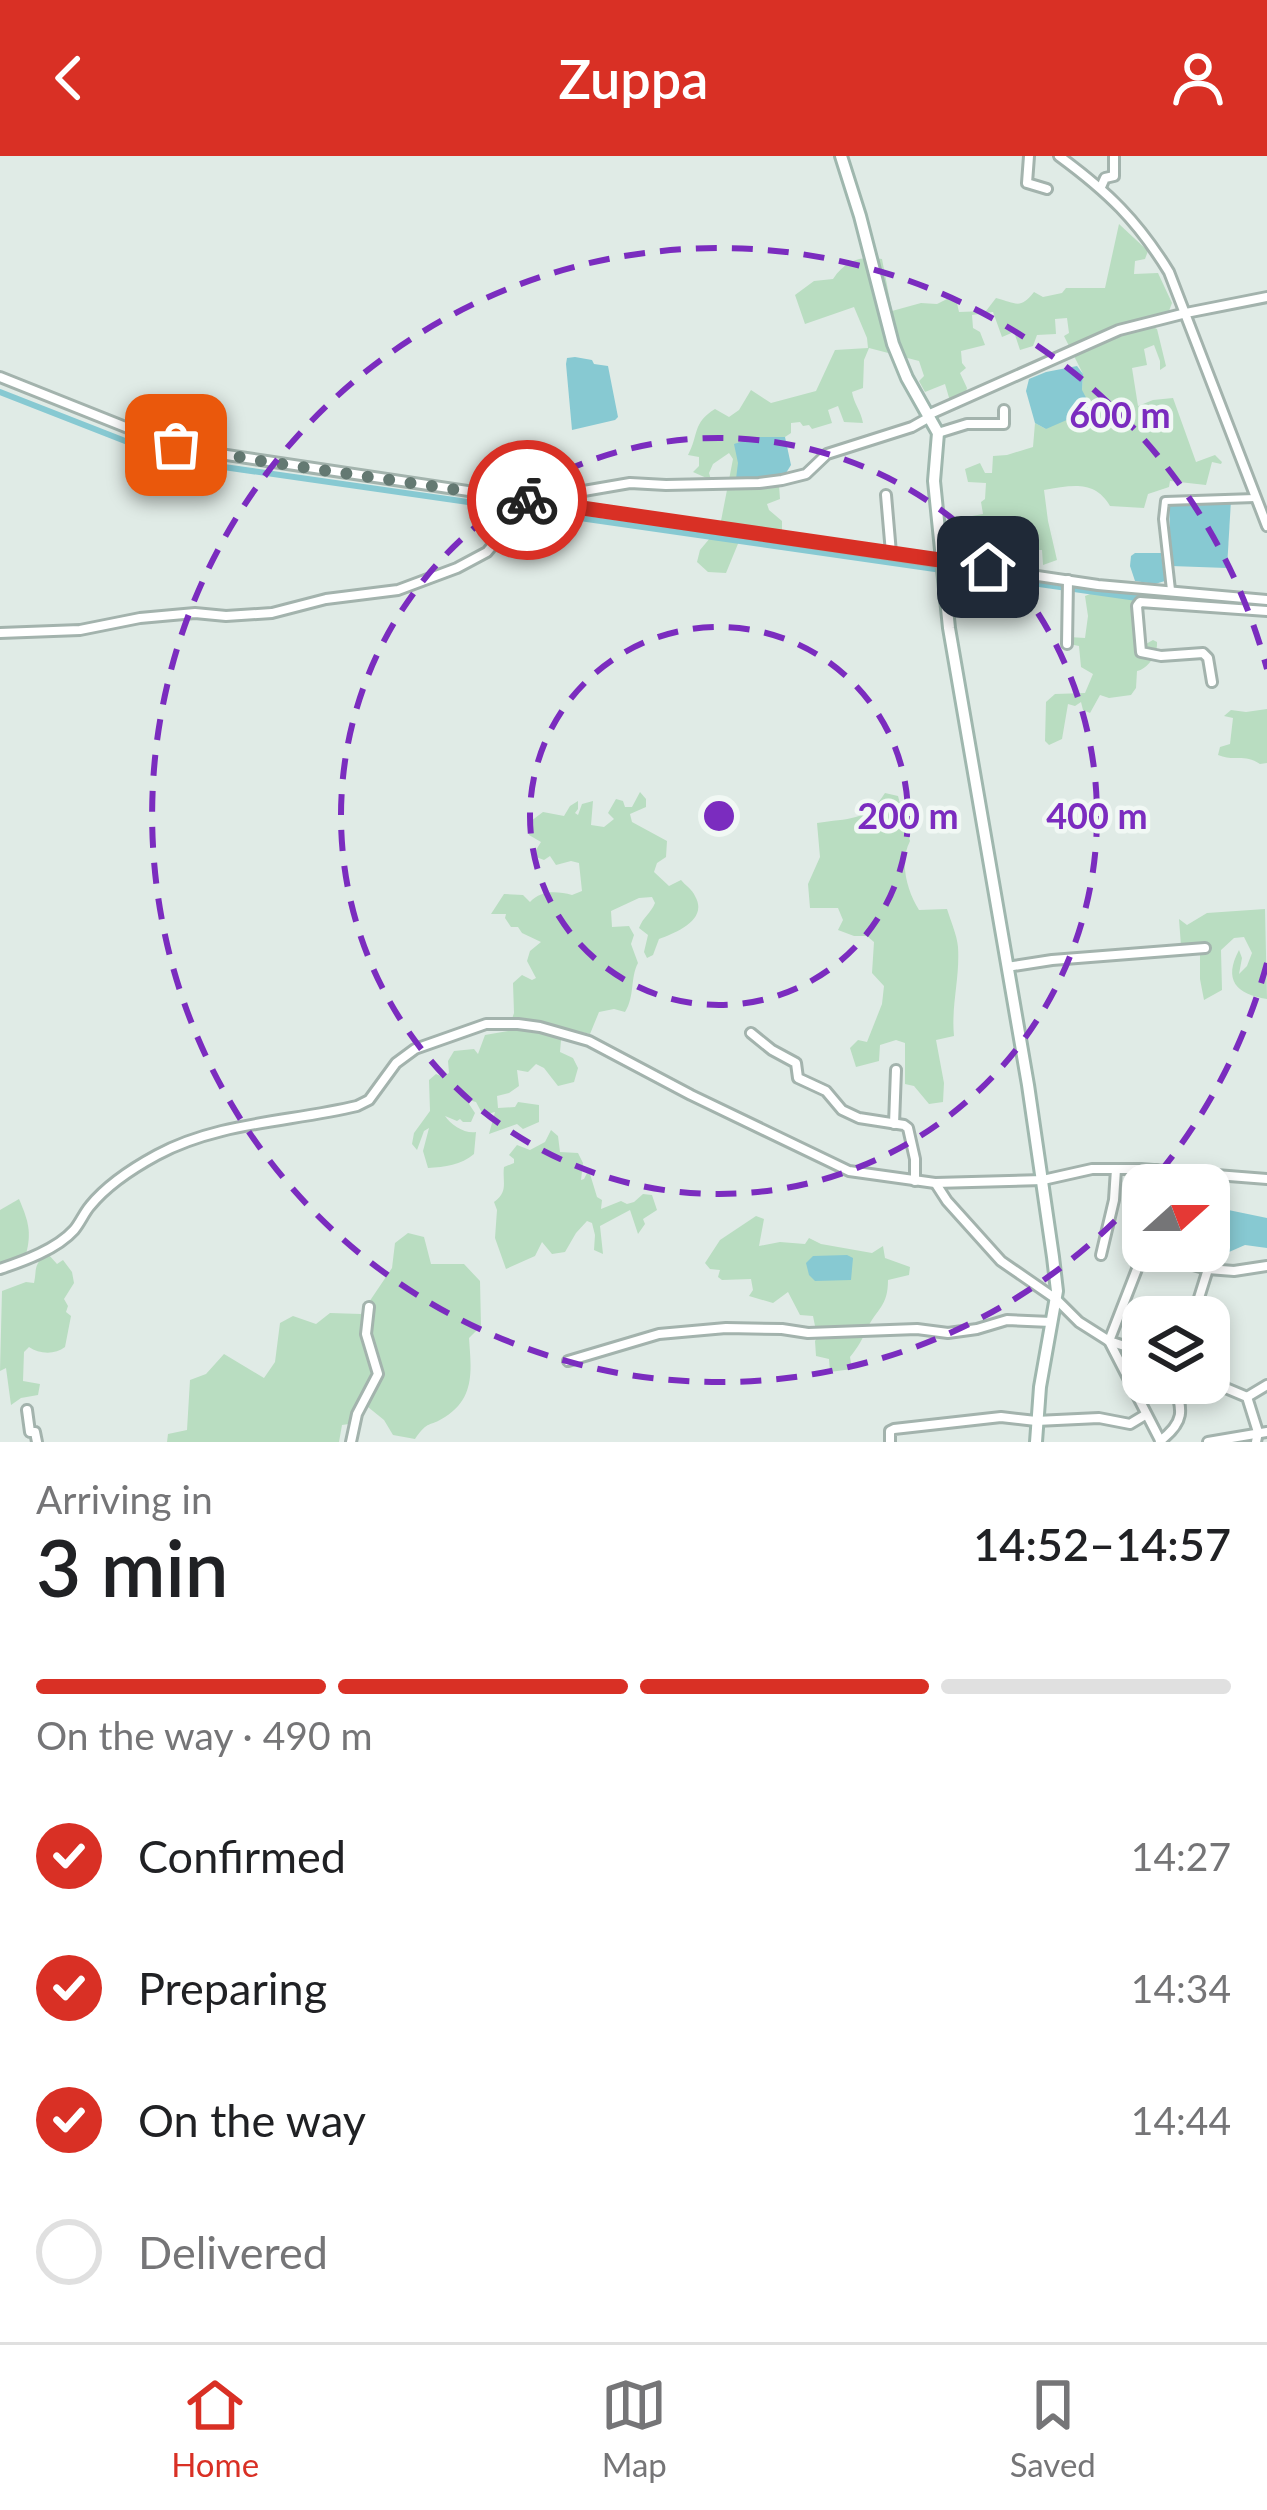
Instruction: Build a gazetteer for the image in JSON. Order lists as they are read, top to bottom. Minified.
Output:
{"north":"right","page":{"header":"Zuppa","heading":["3 min","Arriving in","14:52–14:57"],"bar":"On the way · 490 m","list":[["Confirmed","14:27"],["Preparing","14:34"],["On the way","14:44"],"Delivered"],"tabs":["Home","Map","Saved"]},"rings":["600 m","200 m","400 m"]}
